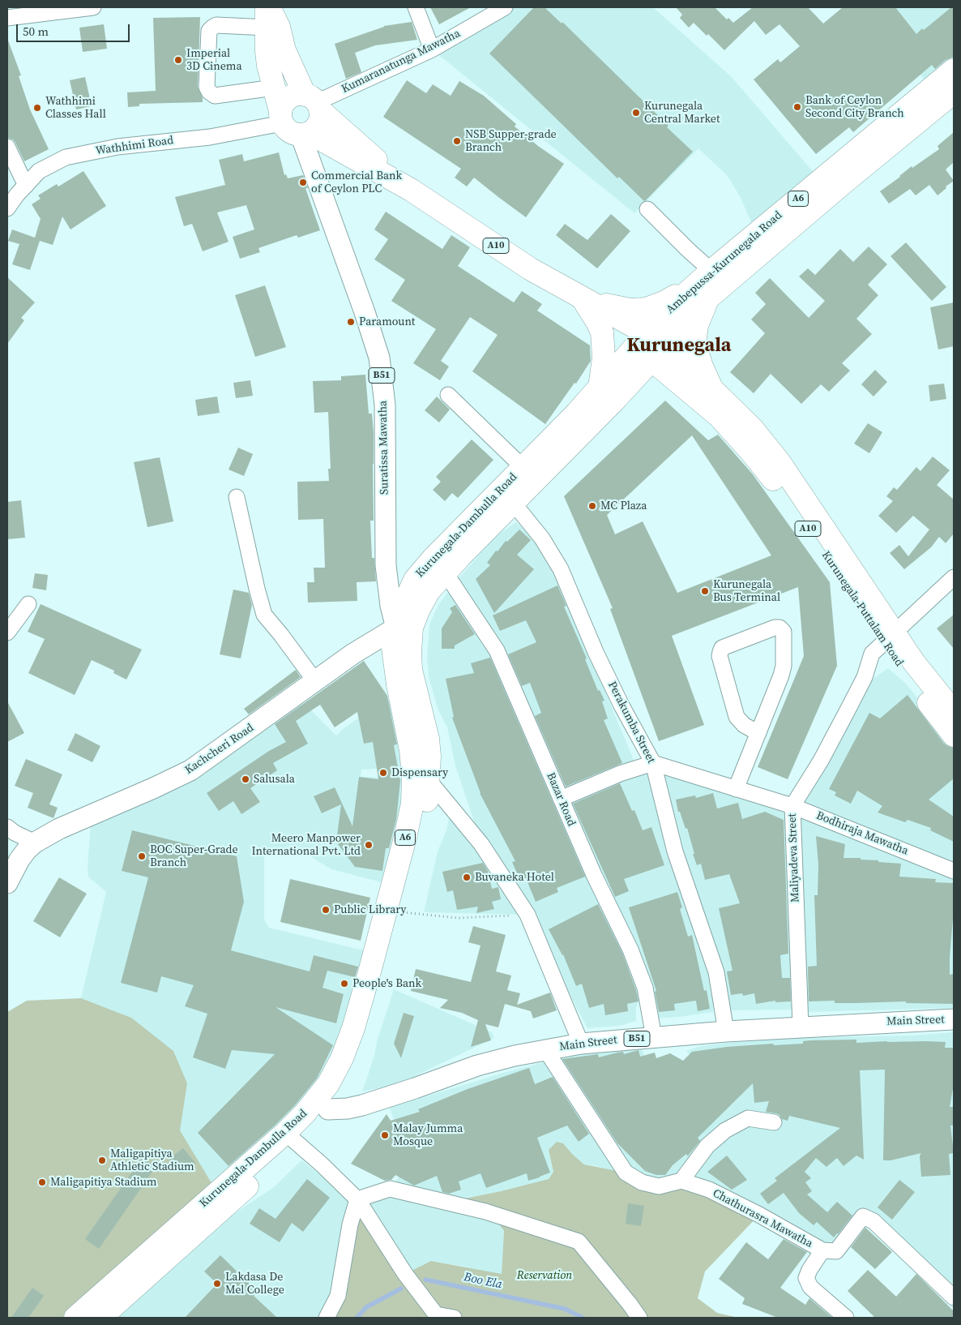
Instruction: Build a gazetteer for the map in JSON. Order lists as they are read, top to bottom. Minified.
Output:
{"streets":{"highway":["A6","A10","Ambepussa-Kurunegala Road","Kurunegala-Dambulla Road","Kurunegala-Puttalam Road"],"main road":["B51","Suratissa Mawatha","Kachcheri Road","Main Street"],"street":["Kumaranatunga Mawatha","Wathhimi Road","Perakumba Street","Bazar Road","Bodhiraja Mawatha","Maliyadeva Street","Chathurasra Mawatha"]},"crossings":[["Kumaranatunga Mawatha","Wathhimi Road"],["Kumaranatunga Mawatha","A10"],["Kumaranatunga Mawatha","Suratissa Mawatha"],["Wathhimi Road","A10"],["Wathhimi Road","Suratissa Mawatha"],["A10","Ambepussa-Kurunegala Road"],["A10","Suratissa Mawatha"],["A10","Kurunegala-Dambulla Road"],["A10","Kurunegala-Puttalam Road"],["Ambepussa-Kurunegala Road","Kurunegala-Dambulla Road"],["Ambepussa-Kurunegala Road","Kurunegala-Puttalam Road"],["Suratissa Mawatha","Kurunegala-Dambulla Road"],["Suratissa Mawatha","Kachcheri Road"],["Kurunegala-Dambulla Road","Kurunegala-Puttalam Road"],["Kurunegala-Dambulla Road","Perakumba Street"],["Kurunegala-Dambulla Road","Kachcheri Road"],["Kurunegala-Dambulla Road","Bazar Road"],["Kurunegala-Dambulla Road","Main Street"],["Kurunegala-Puttalam Road","Maliyadeva Street"],["Perakumba Street","Bodhiraja Mawatha"],["Perakumba Street","Main Street"],["Bazar Road","Main Street"],["Bodhiraja Mawatha","Maliyadeva Street"],["Maliyadeva Street","Main Street"]],"districts":["Kurunegala"],"water":["Boo Ela"],"parks":["Reservation"],"places":["Imperial 3D Cinema","Bank of Ceylon Second City Branch","Wathhimi Classes Hall","Kurunegala Central Market","NSB Supper-grade Branch","Commercial Bank of Ceylon PLC","Paramount","MC Plaza","Kurunegala Bus Terminal","Dispensary","Salusala","Meero Manpower International Pvt. Ltd","BOC Super-Grade Branch","Buvaneka Hotel","Public Library","People's Bank","Malay Jumma Mosque","Maligapitiya Athletic Stadium","Maligapitiya Stadium","Lakdasa De Mel College"],"scale_bar":"50 m"}
